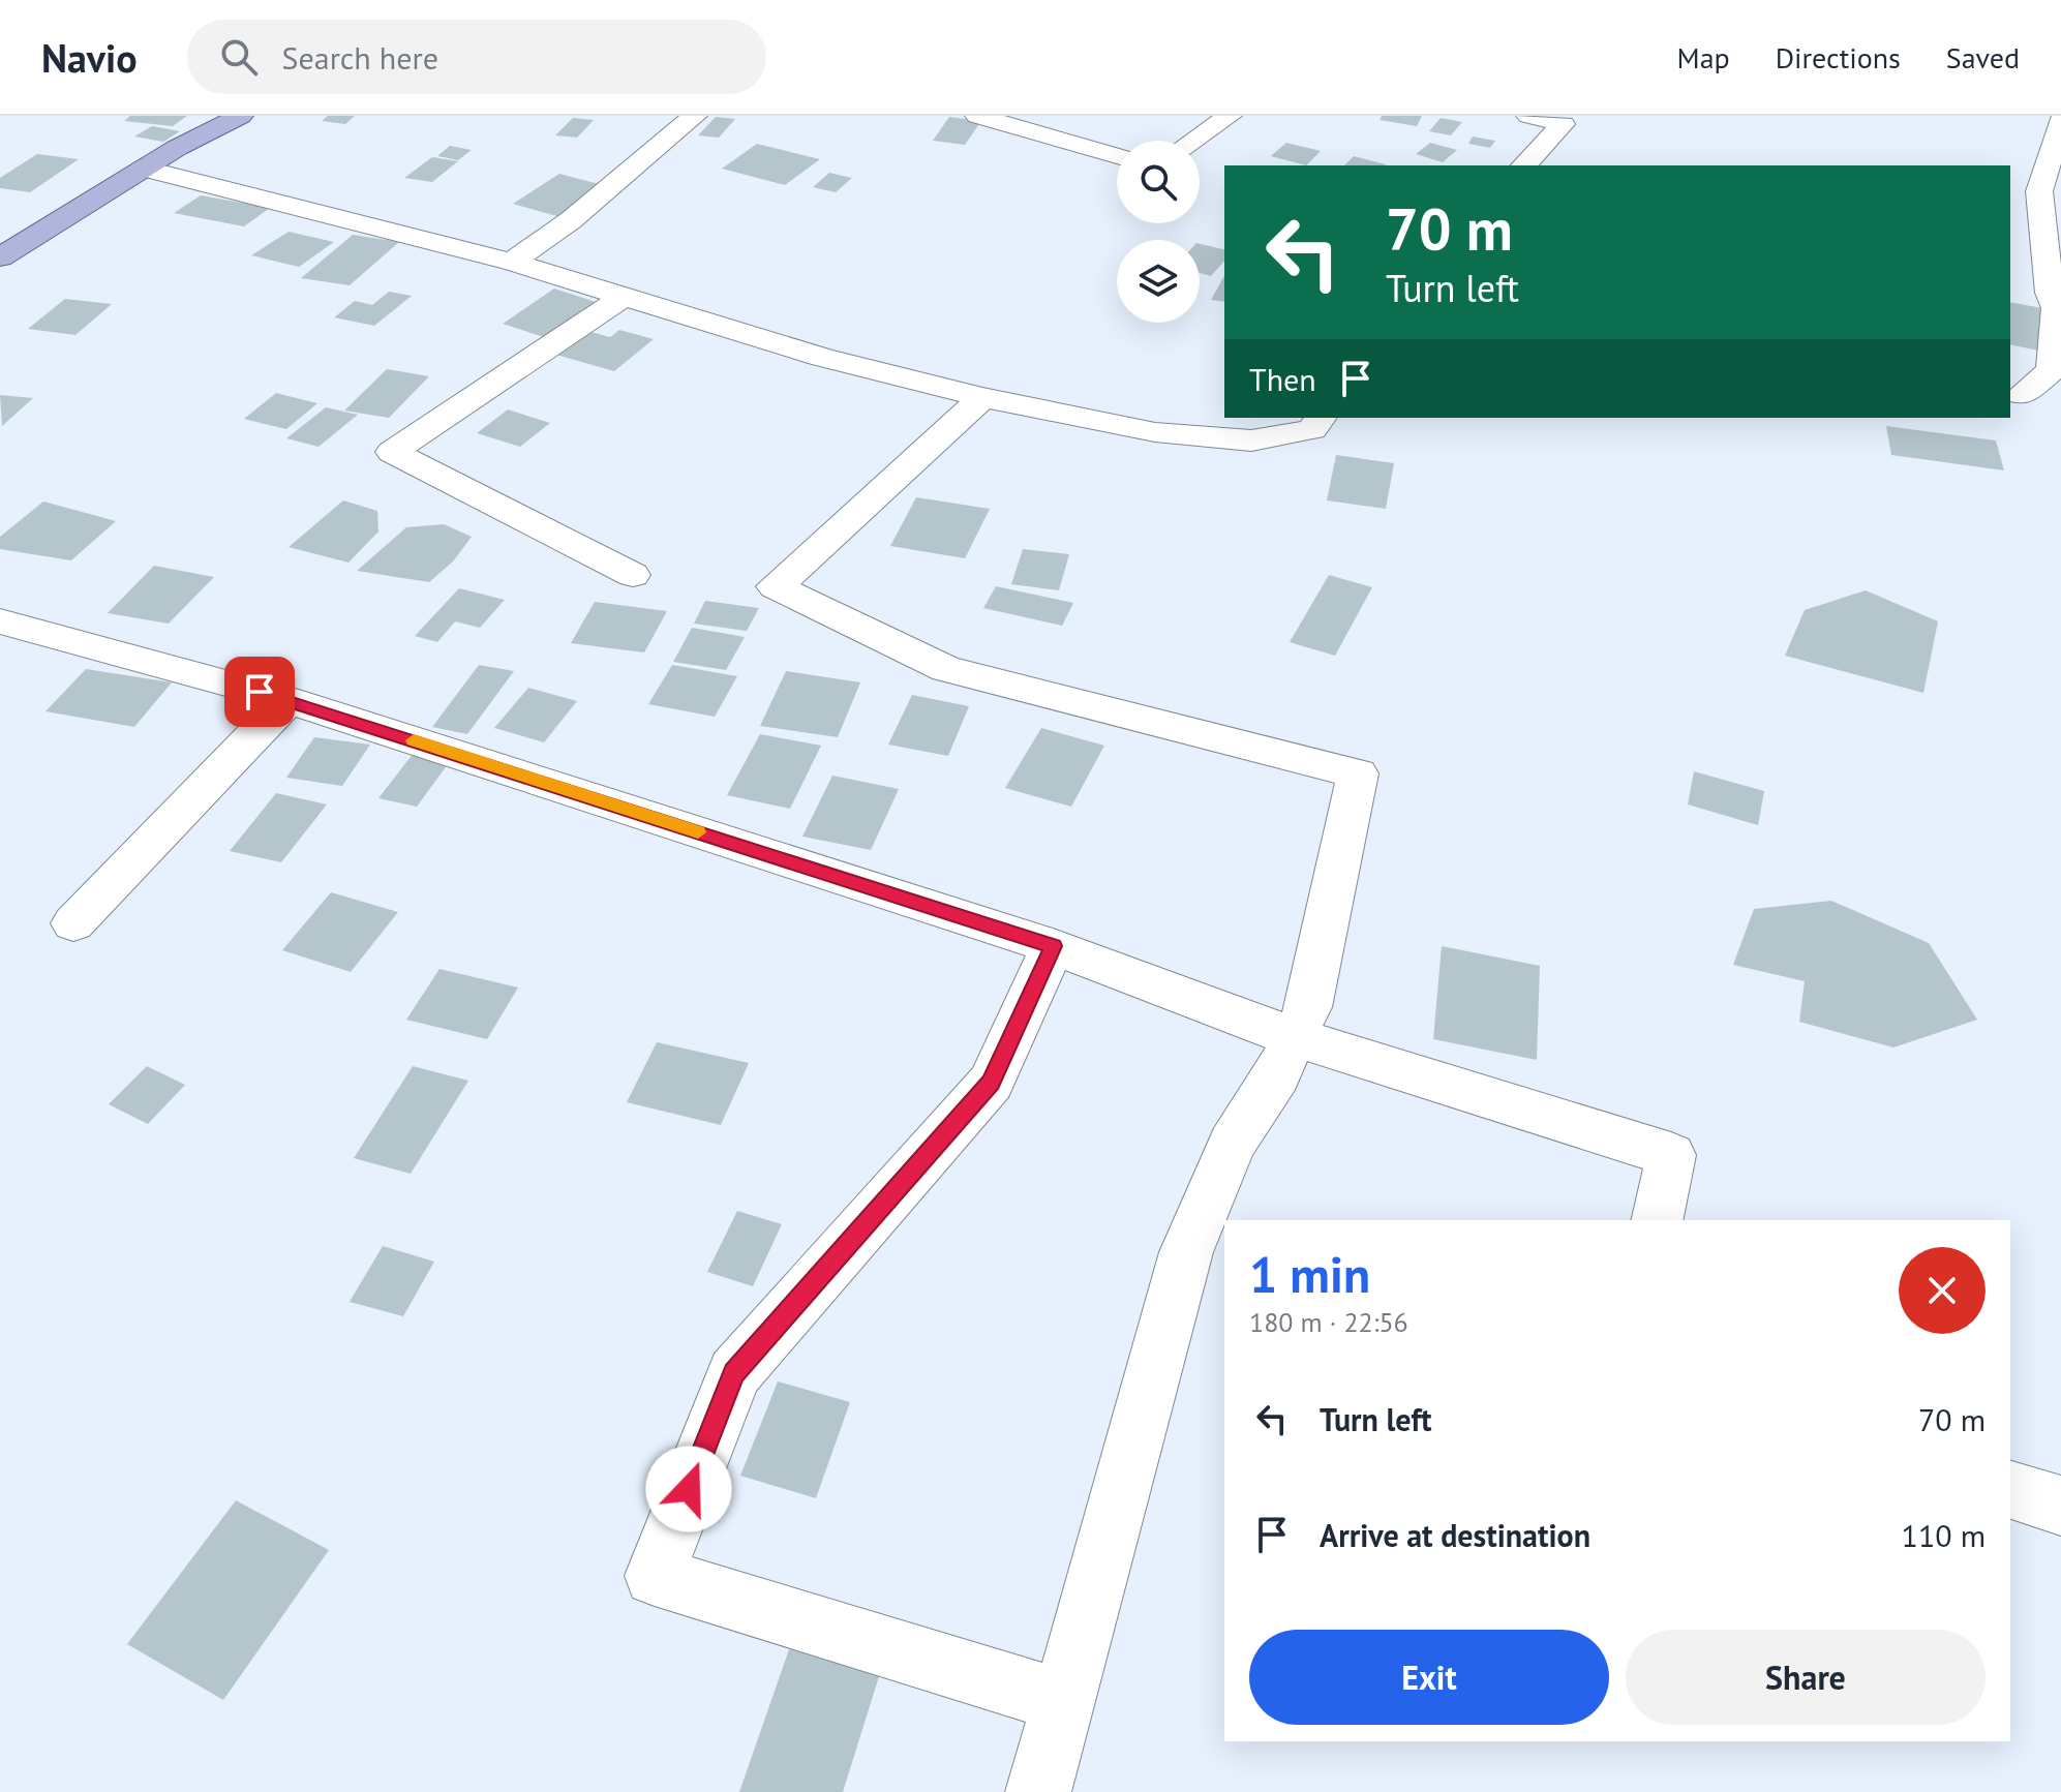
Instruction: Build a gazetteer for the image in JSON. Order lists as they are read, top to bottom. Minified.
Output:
{"page":{"header":"Navio","search":"Search here","nav":["Map","Directions","Saved"],"turn":["70 m","Turn left"],"then":"Then","heading":["1 min","180 m · 22:56"],"list":[{"name":"Turn left","value":"70 m"},{"name":"Arrive at destination","value":"110 m"}],"buttons":["Exit","Share"]}}
